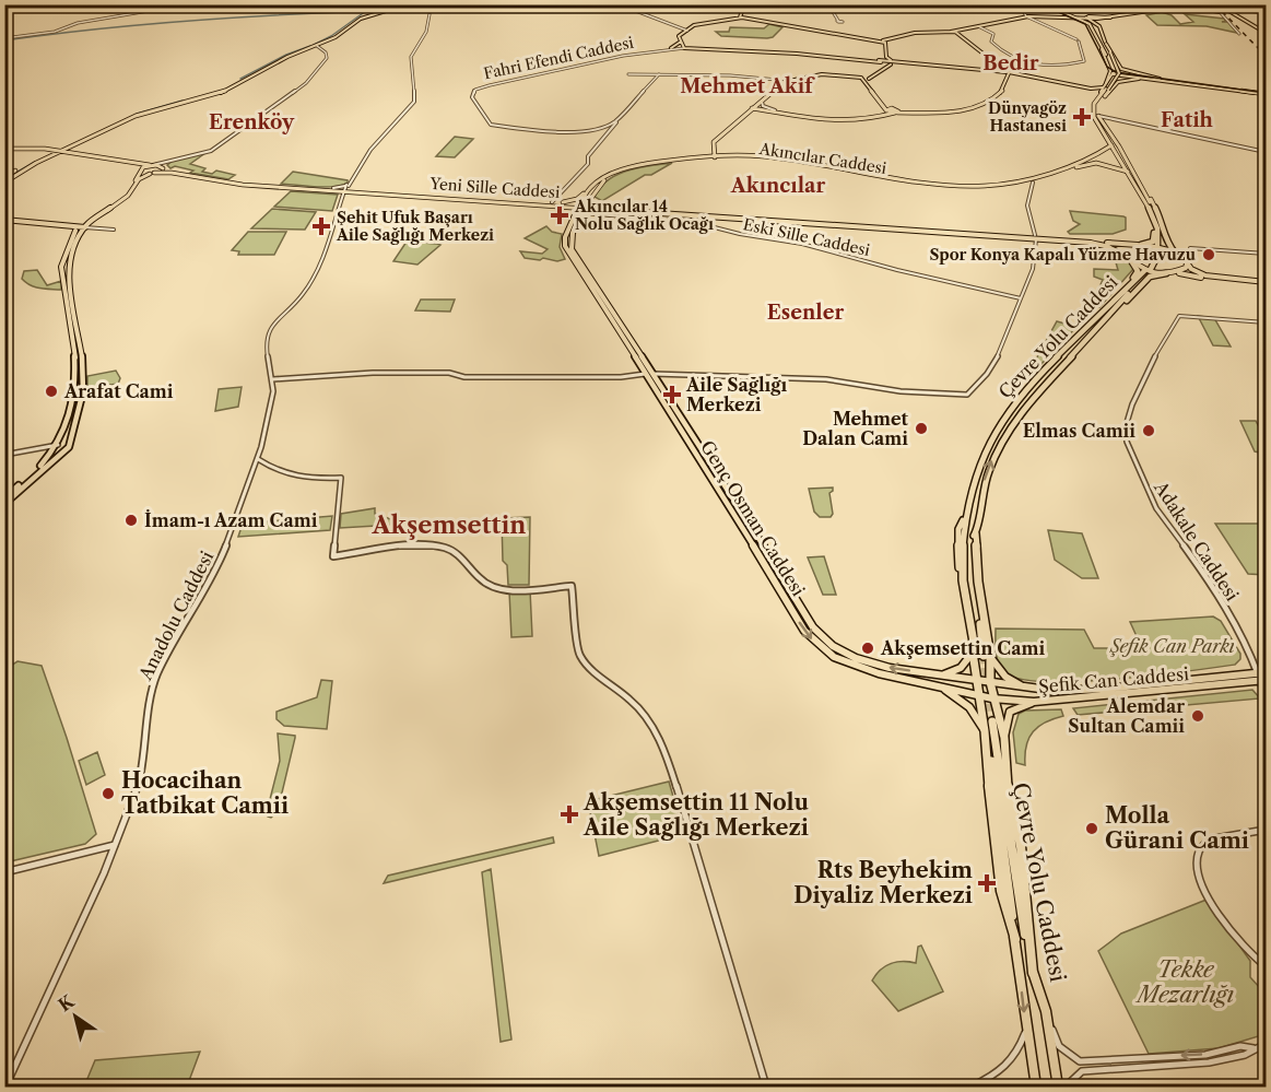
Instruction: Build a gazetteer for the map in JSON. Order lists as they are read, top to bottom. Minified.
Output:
{"streets":{"highway":["Çevre Yolu Caddesi"],"main road":["Akıncılar Caddesi","Yeni Sille Caddesi","Genç Osman Caddesi","Şefik Can Caddesi"],"street":["Fahri Efendi Caddesi","Eski Sille Caddesi","Adakale Caddesi","Anadolu Caddesi"]},"crossings":[["Akıncılar Caddesi","Yeni Sille Caddesi"],["Akıncılar Caddesi","Eski Sille Caddesi"],["Akıncılar Caddesi","Genç Osman Caddesi"],["Yeni Sille Caddesi","Eski Sille Caddesi"],["Yeni Sille Caddesi","Genç Osman Caddesi"],["Yeni Sille Caddesi","Anadolu Caddesi"],["Eski Sille Caddesi","Genç Osman Caddesi"],["Genç Osman Caddesi","Şefik Can Caddesi"],["Adakale Caddesi","Şefik Can Caddesi"]],"districts":["Bedir","Mehmet Akif","Fatih","Erenköy","Akıncılar","Esenler","Akşemsettin"],"parks":["Şefik Can Parkı","Tekke Mezarlığı"],"places":{"health":["Dünyagöz Hastanesi","Akıncılar 14 Nolu Sağlık Ocağı","Şehit Ufuk Başarı Aile Sağlığı Merkezi","Aile Sağlığı Merkezi","Akşemsettin 11 Nolu Aile Sağlığı Merkezi","Rts Beyhekim Diyaliz Merkezi"],"other":["Spor Konya Kapalı Yüzme Havuzu","Arafat Cami","Mehmet Dalan Cami","Elmas Camii","İmam-ı Azam Cami","Akşemsettin Cami","Alemdar Sultan Camii","Hocacihan Tatbikat Camii","Molla Gürani Cami"]},"north":"top left"}
